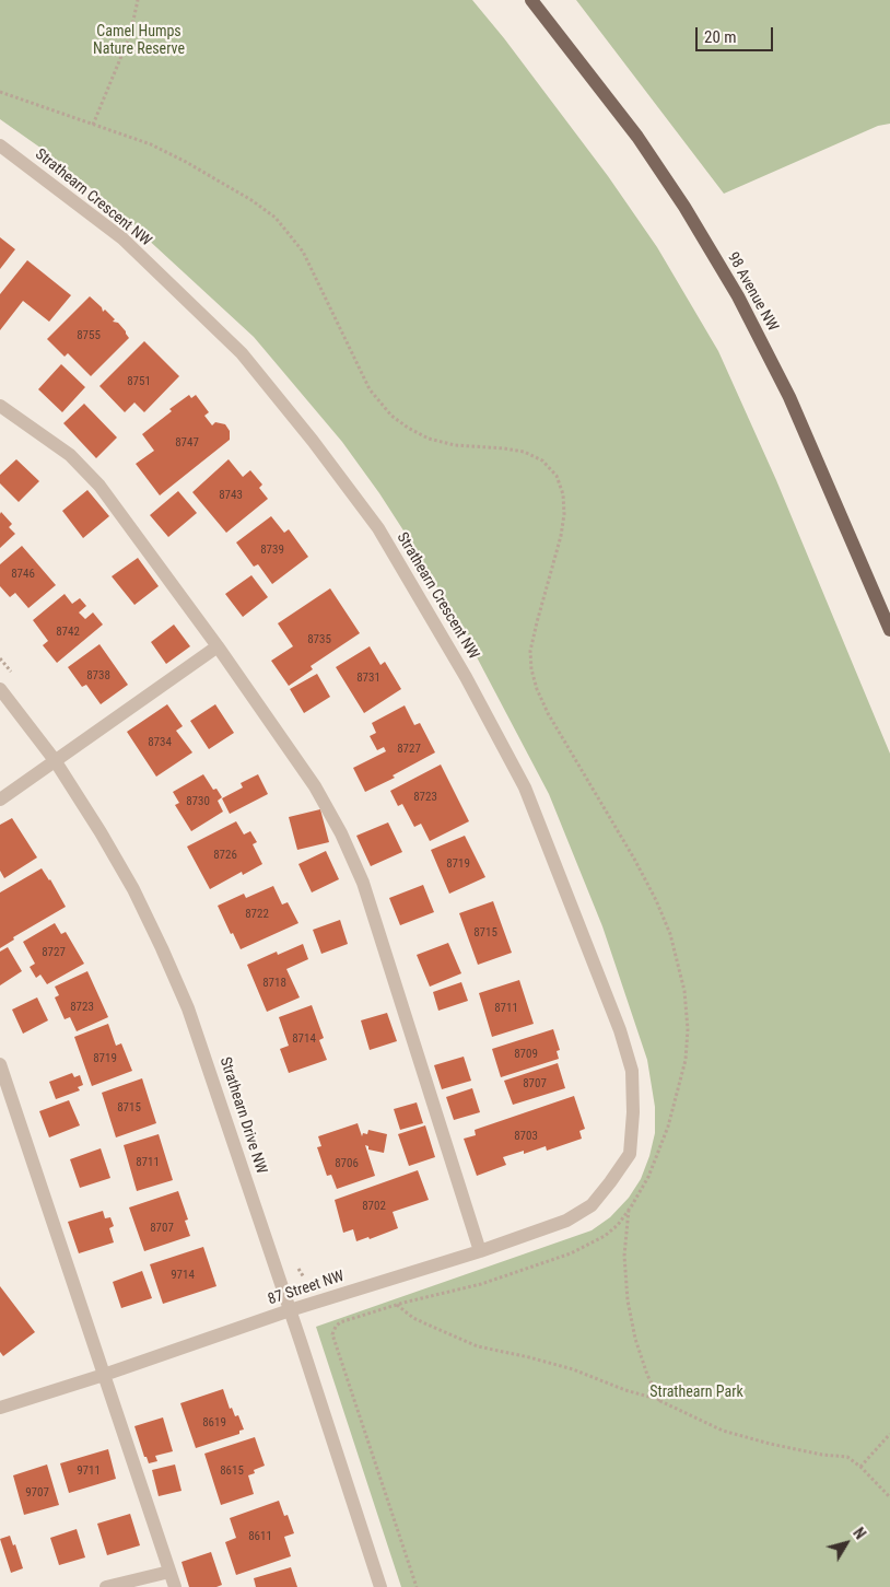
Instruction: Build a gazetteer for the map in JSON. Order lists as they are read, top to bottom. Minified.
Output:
{"streets":{"main road":["98 Avenue NW"],"street":["Strathearn Crescent NW","Strathearn Drive NW","87 Street NW"]},"crossings":[["Strathearn Crescent NW","87 Street NW"],["Strathearn Drive NW","87 Street NW"]],"parks":["Camel Humps Nature Reserve","Strathearn Park"],"house_numbers":["8755","8751","8747","8743","8739","8746","8742","8735","8738","8731","8734","8727","8723","8730","8726","8719","8722","8715","8727","8718","8723","8711","8714","8709","8719","8707","8715","8703","8711","8706","8702","8707","9714","8619","9711","8615","9707","8611"],"scale_bar":"20 m","north":"top right"}
